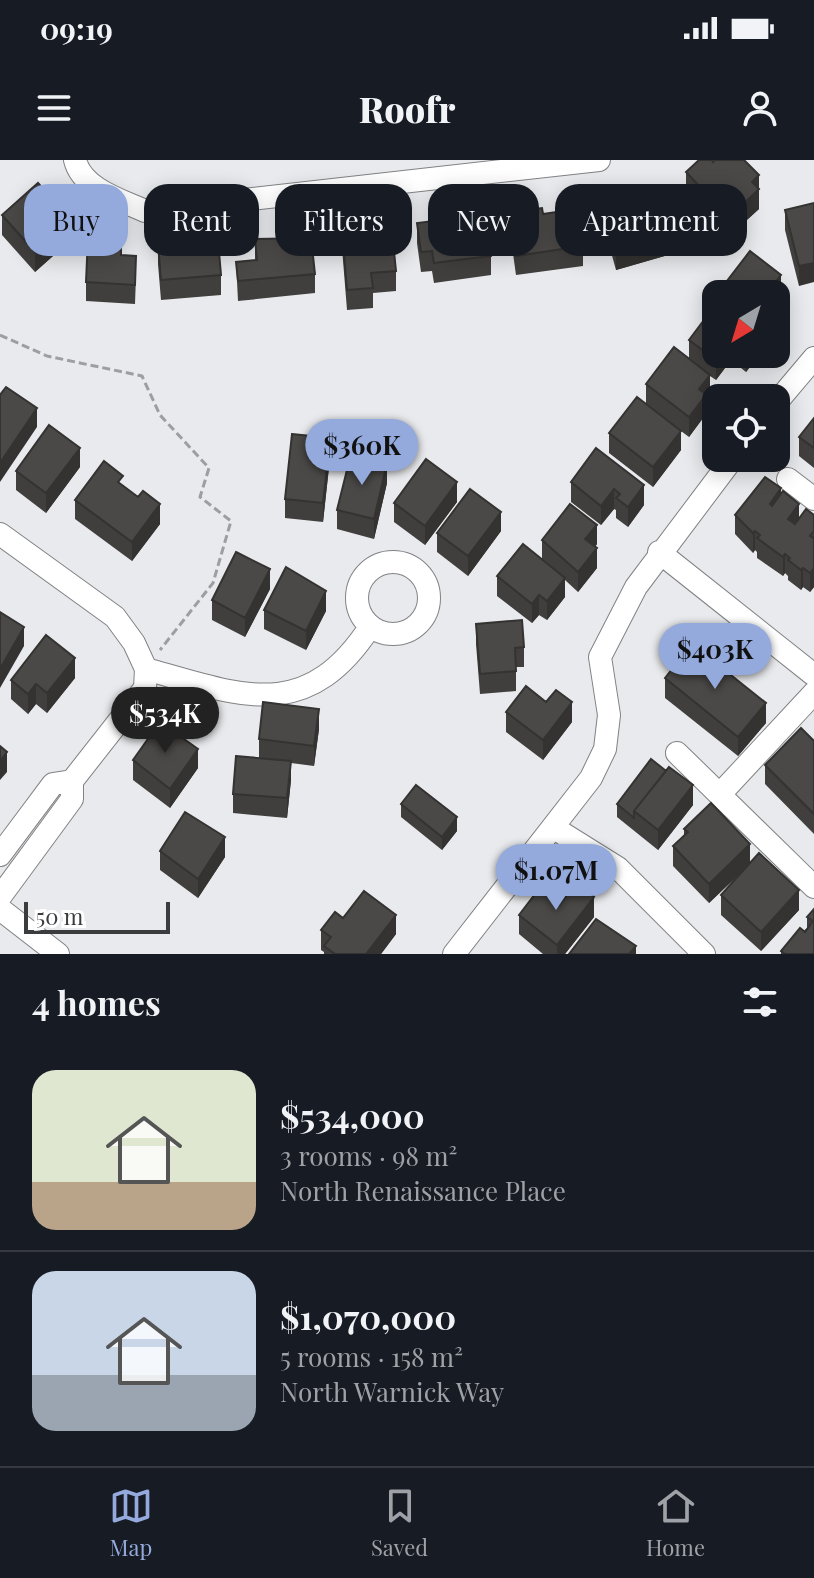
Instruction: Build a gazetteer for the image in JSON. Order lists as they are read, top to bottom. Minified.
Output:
{"scale_bar":"50 m","north":"bottom left","page":{"status":"09:19","header":"Roofr","chip":["Buy","Rent","Filters","New","Apartment"],"price":["$360K","$403K","$534K","$1.07M"],"scale":"50 m","heading":"4 homes","list":[{"name":"$534,000","note":"3 rooms · 98 m² · North Renaissance Place"},{"name":"$1,070,000","note":"5 rooms · 158 m² · North Warnick Way"}],"tabs":["Map","Saved","Home"]}}
